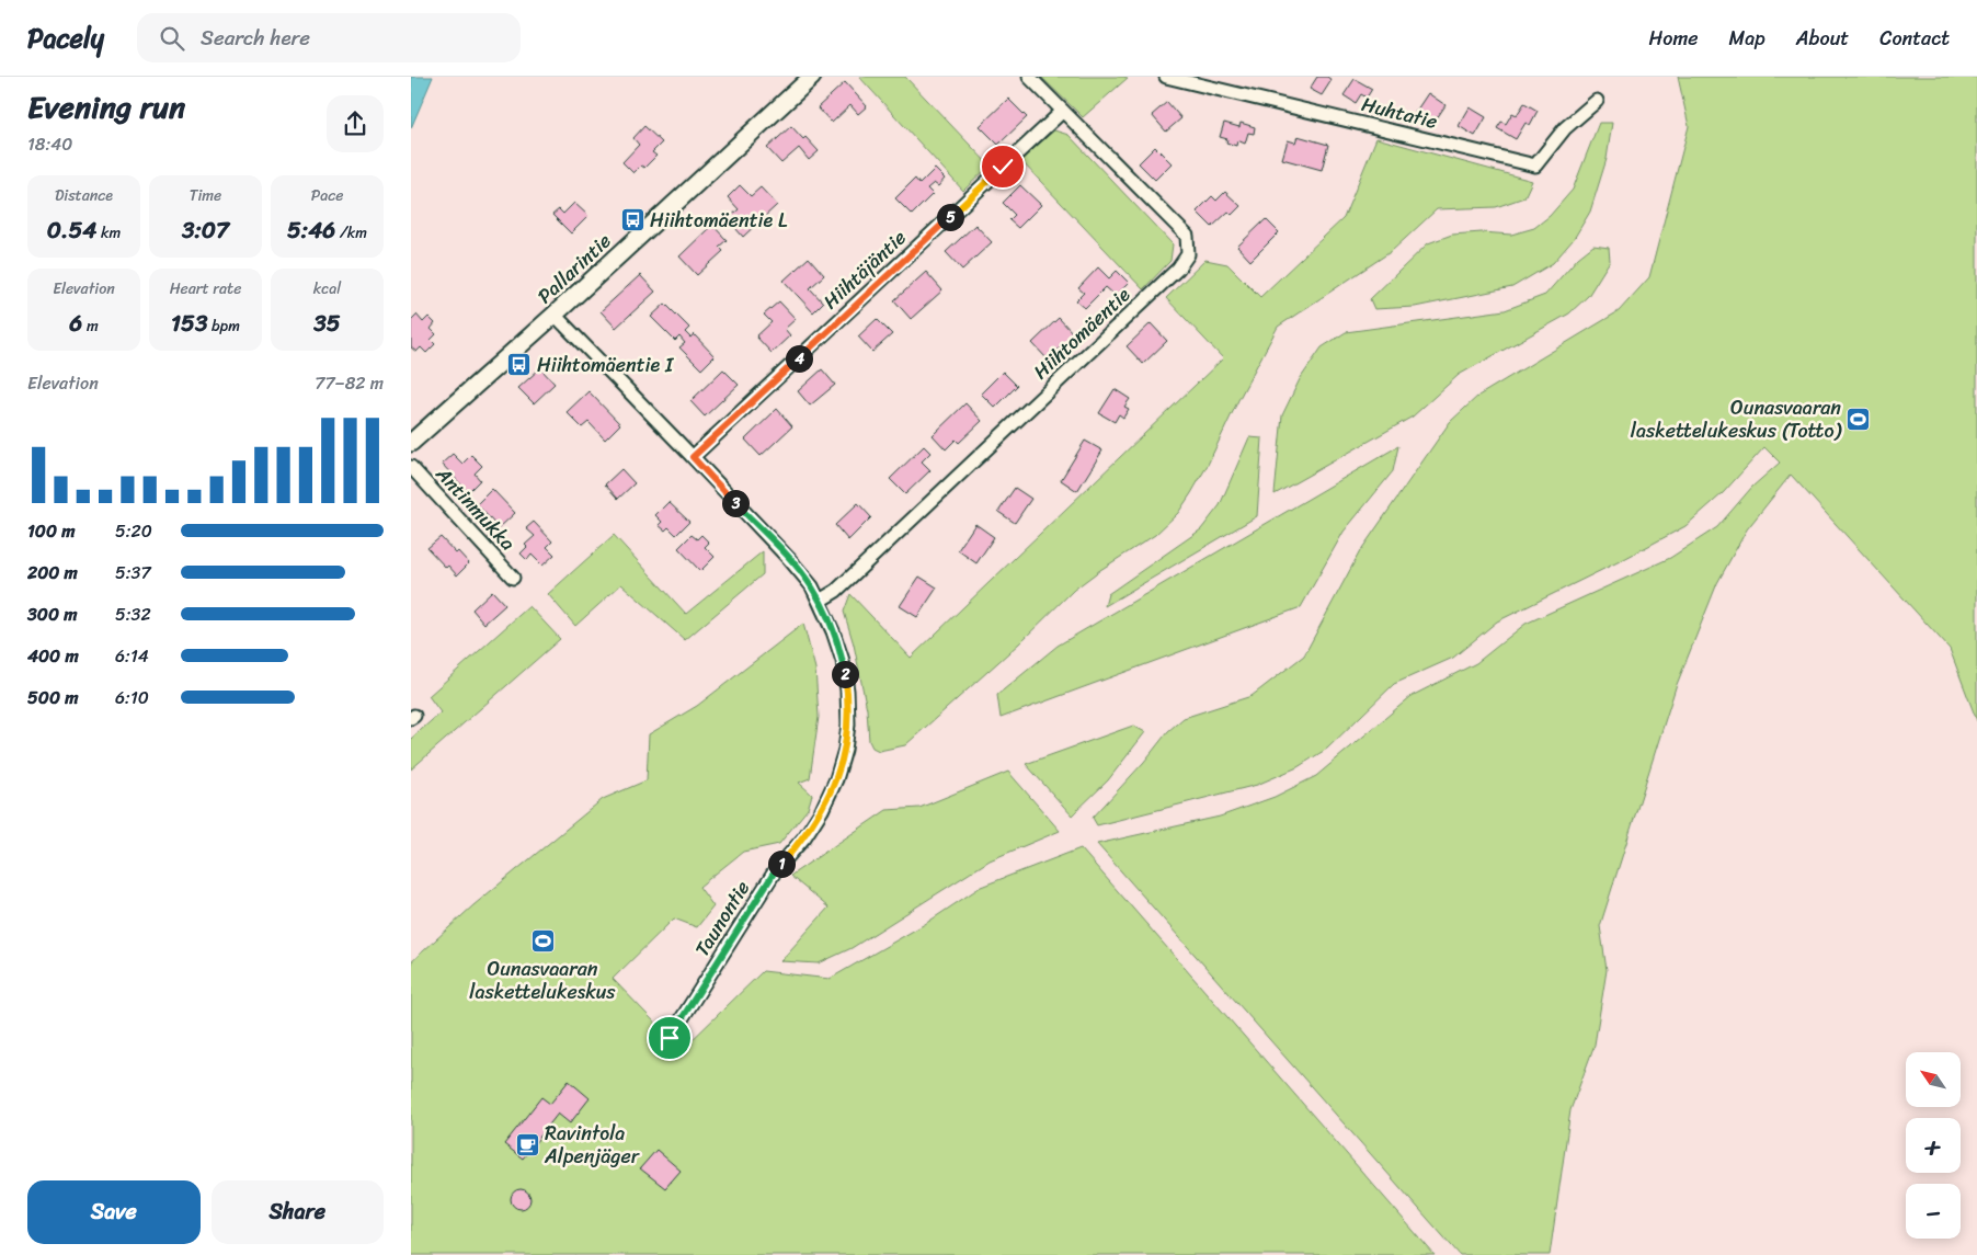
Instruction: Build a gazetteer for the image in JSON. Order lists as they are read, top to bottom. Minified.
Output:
{"streets":{"street":["Huhtatie","Pallarintie","Hiihtäjäntie","Hiihtomäentie","Antinmukka","Taunontie"]},"crossings":[["Pallarintie","Taunontie"],["Hiihtäjäntie","Hiihtomäentie"],["Hiihtäjäntie","Taunontie"],["Hiihtomäentie","Taunontie"]],"places":{"bus stop":["Hiihtomäentie L","Hiihtomäentie I"],"sports":["Ounasvaaran laskettelukeskus (Totto)","Ounasvaaran laskettelukeskus"],"cafe":["Ravintola Alpenjäger"]},"north":"top left","page":{"header":"Pacely","search":"Search here","nav":["Home","Map","About","Contact"],"heading":["Evening run","18:40"],"stats":[["Distance","0.54 km"],["Time","3:07"],["Pace","5:46 /km"],["Elevation","6 m"],["Heart rate","153 bpm"],["kcal","35"]],"pins":["5","4","3","2","1"],"chart":["Elevation","77–82 m"],"list":[{"name":"100 m","note":"5:20"},{"name":"200 m","note":"5:37"},{"name":"300 m","note":"5:32"},{"name":"400 m","note":"6:14"},{"name":"500 m","note":"6:10"}],"map_buttons":["+","−"],"buttons":["Save","Share"]}}
